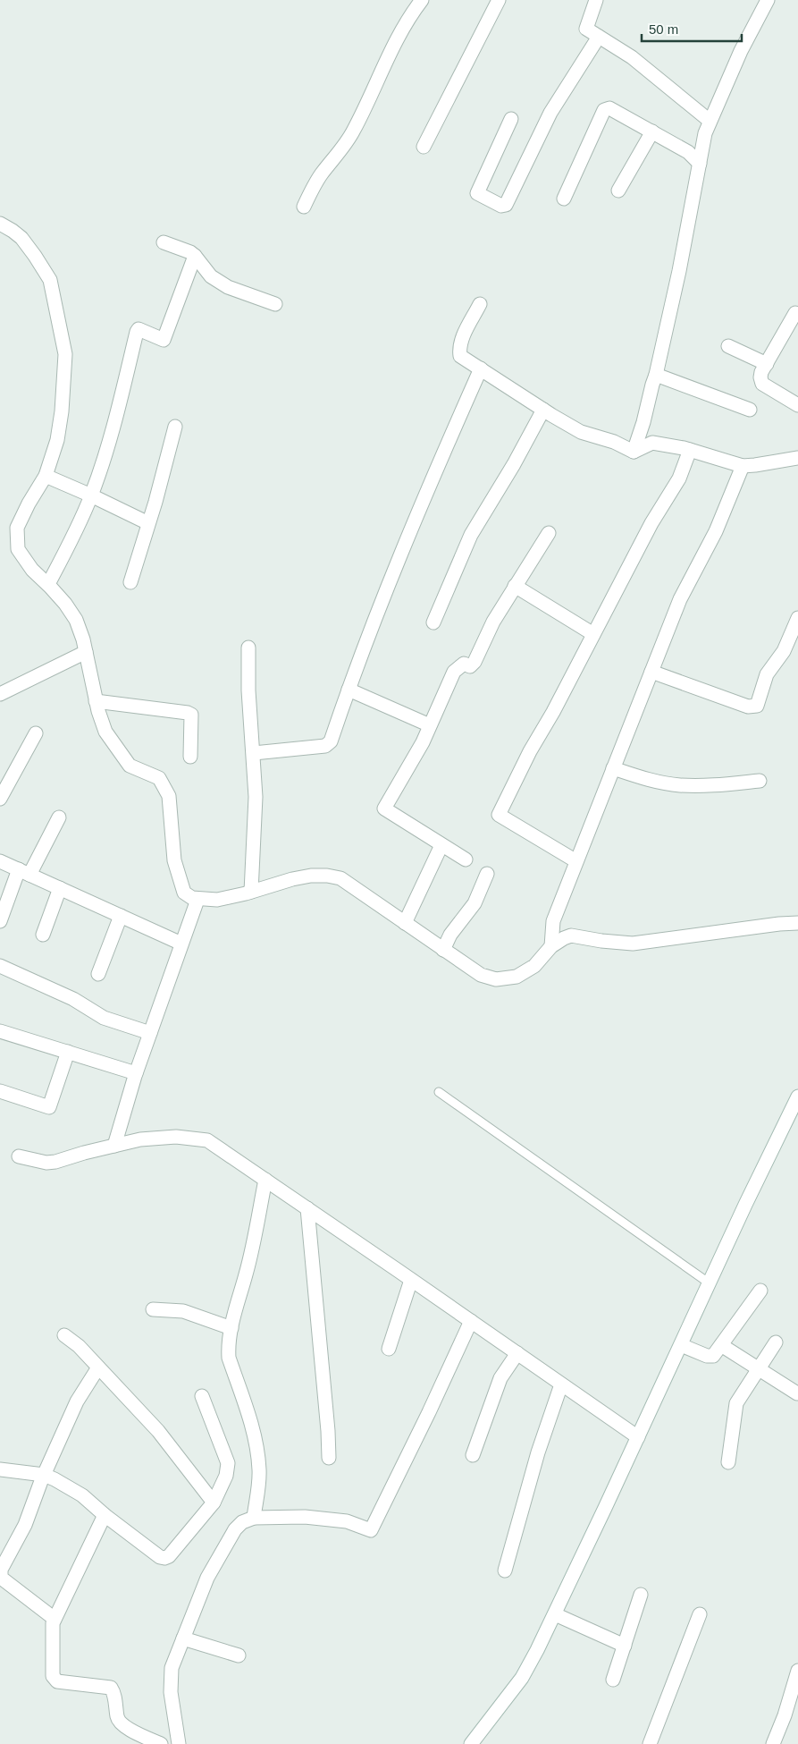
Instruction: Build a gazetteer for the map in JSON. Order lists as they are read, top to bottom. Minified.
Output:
{"scale_bar":"50 m"}
